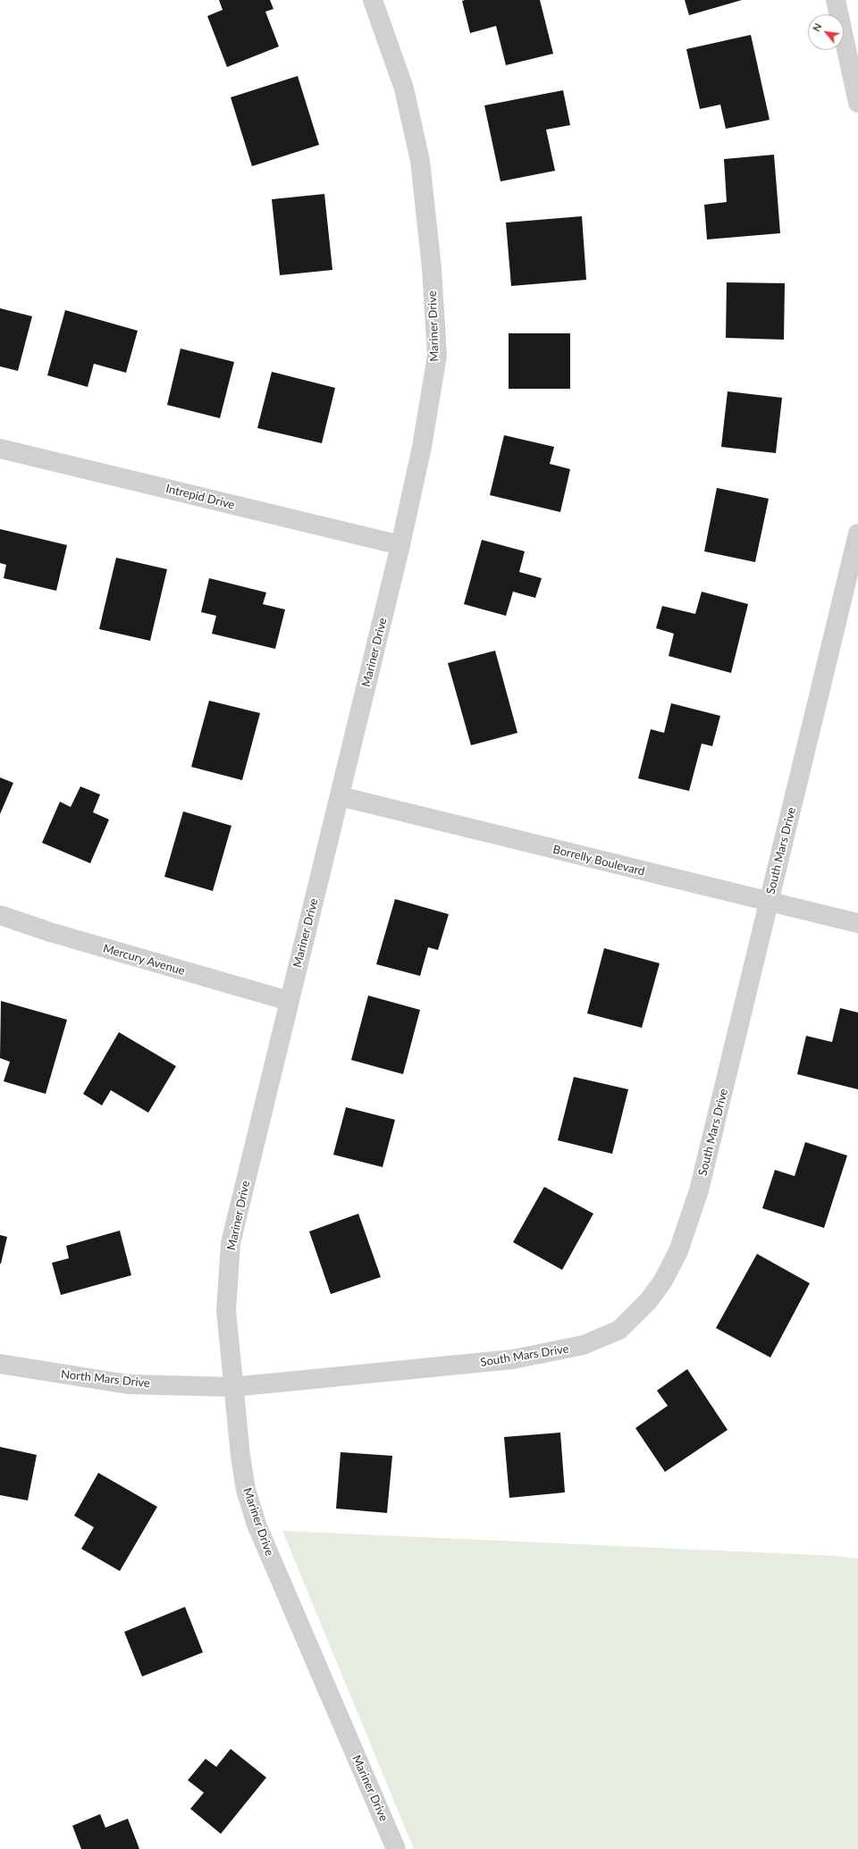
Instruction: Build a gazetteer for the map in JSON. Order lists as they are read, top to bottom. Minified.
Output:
{"streets":{"street":["Mariner Drive","Intrepid Drive","South Mars Drive","Borrelly Boulevard","Mercury Avenue","North Mars Drive"]},"crossings":[["Mariner Drive","Intrepid Drive"],["Mariner Drive","South Mars Drive"],["Mariner Drive","Borrelly Boulevard"],["Mariner Drive","Mercury Avenue"],["Mariner Drive","North Mars Drive"],["South Mars Drive","Borrelly Boulevard"],["South Mars Drive","North Mars Drive"]],"north":"top left"}
